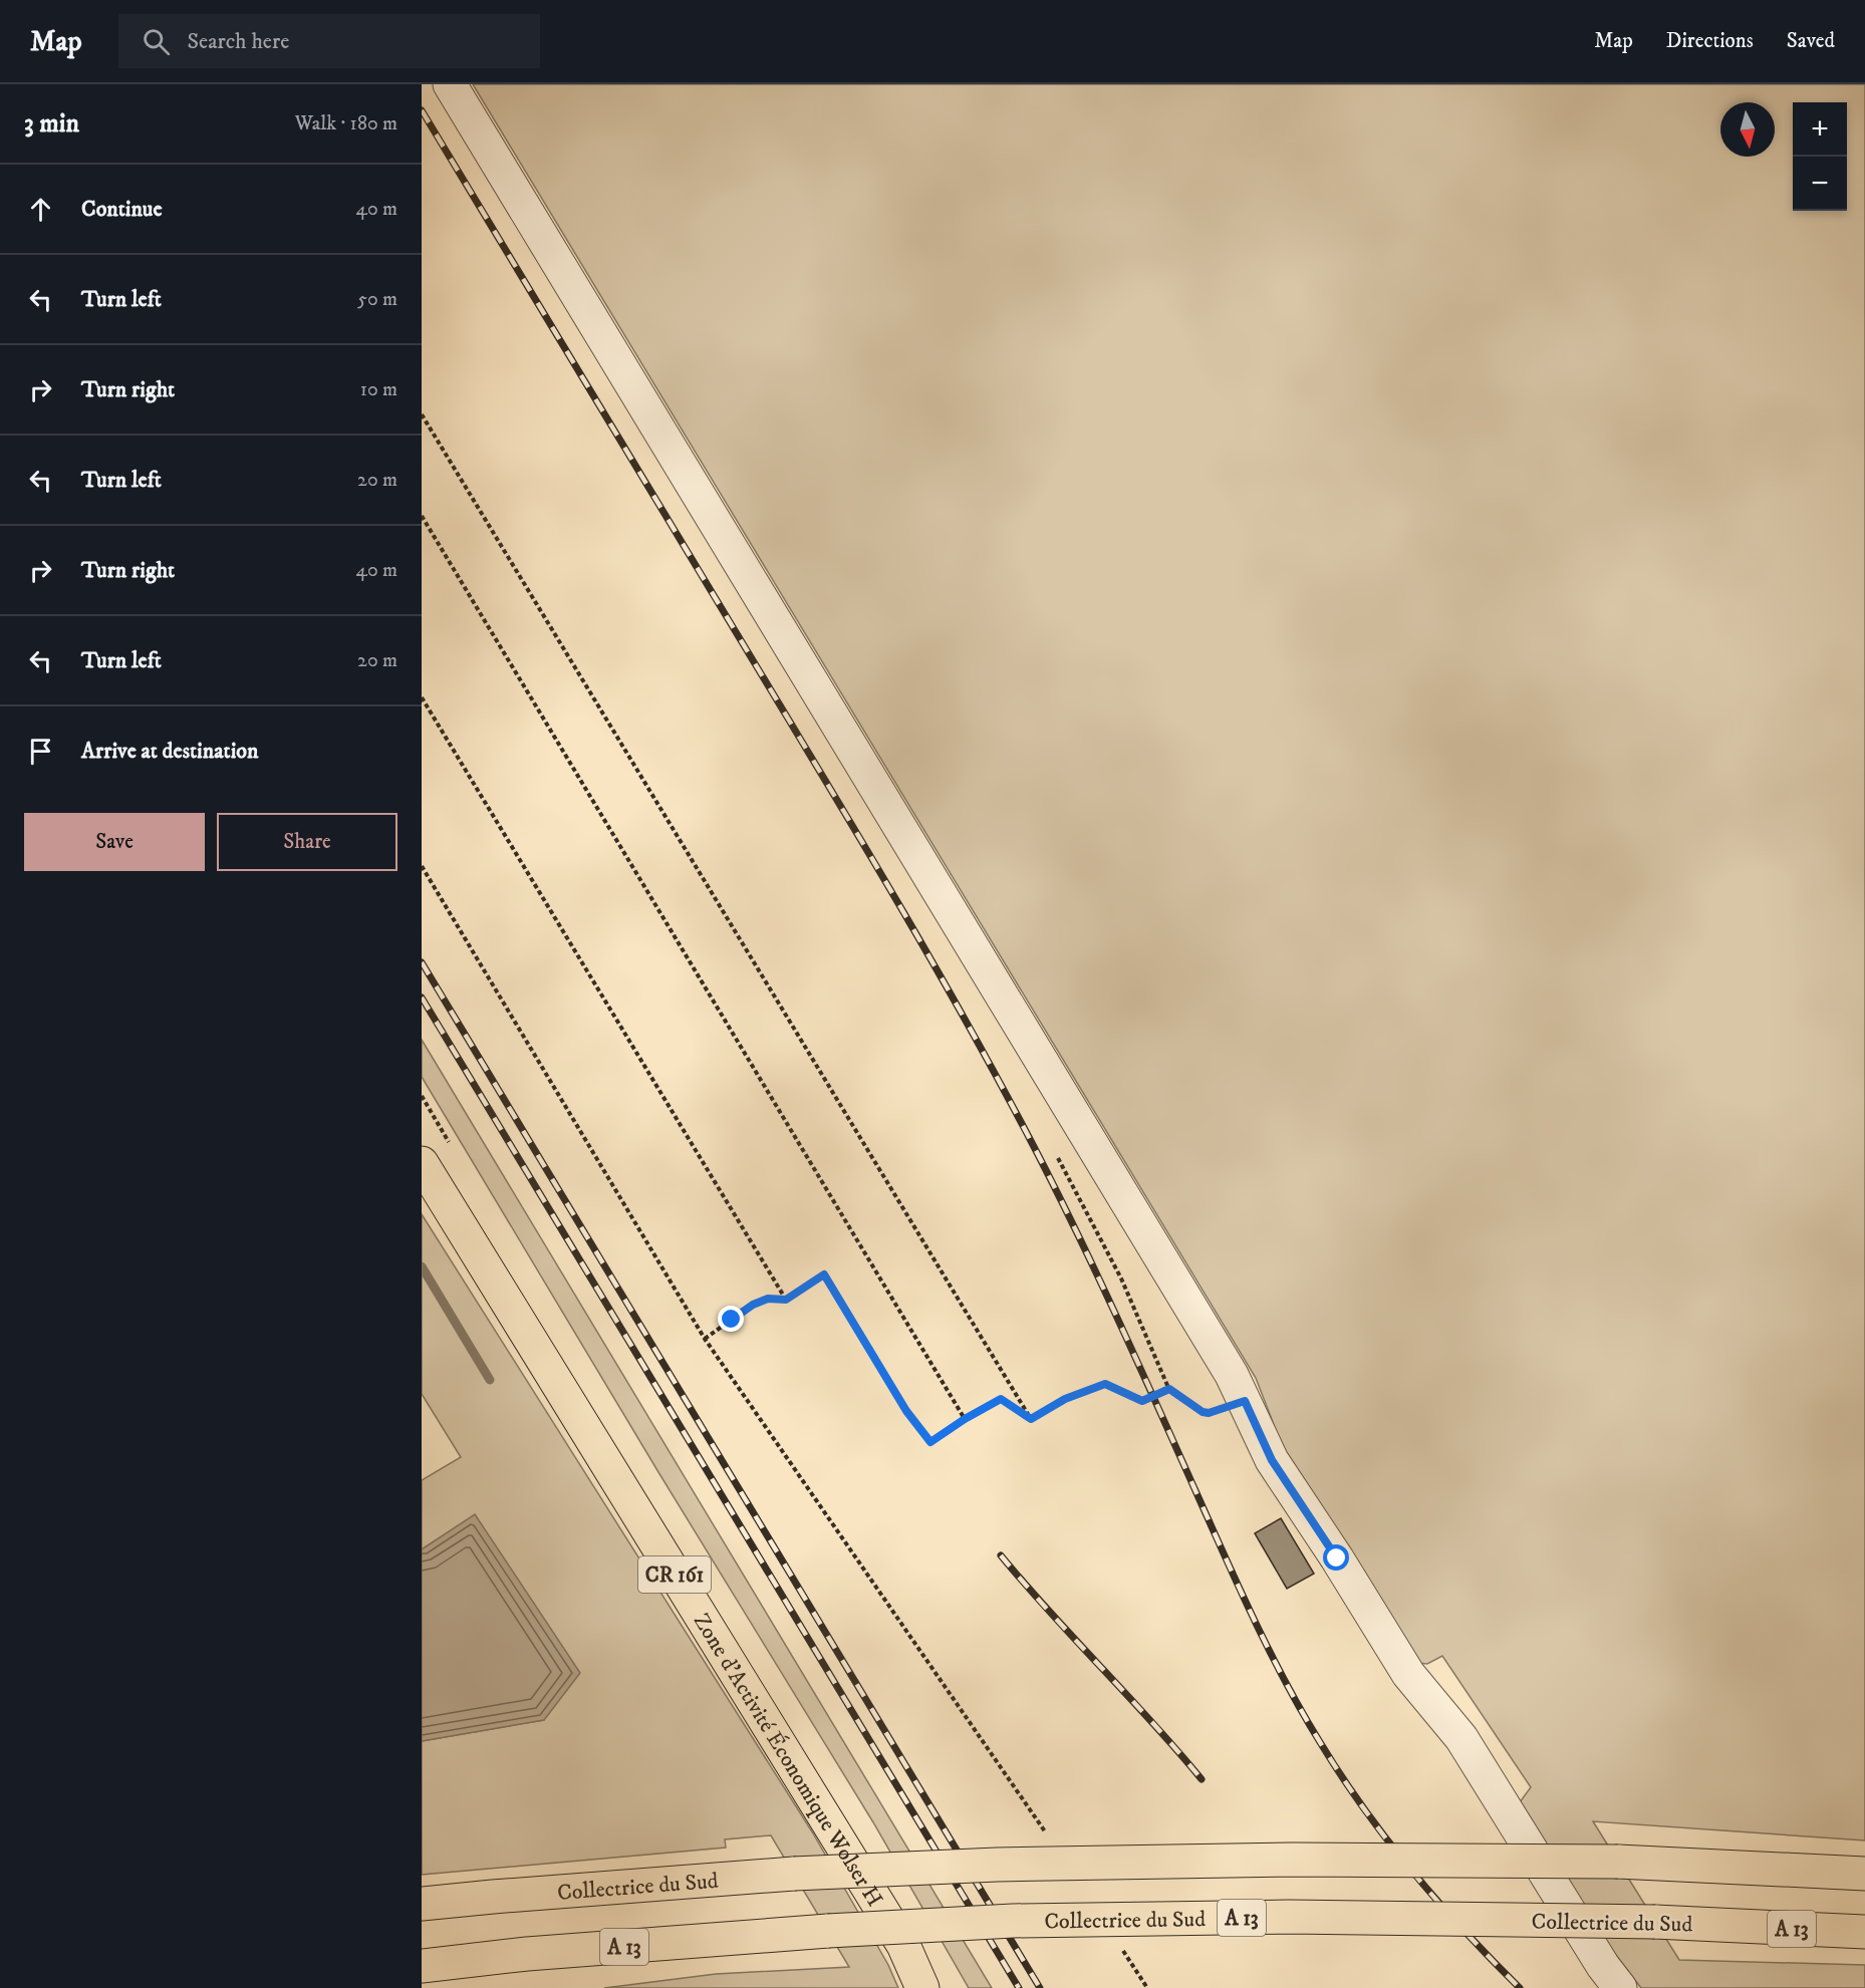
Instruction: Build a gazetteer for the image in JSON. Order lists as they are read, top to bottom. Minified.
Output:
{"streets":{"main road":["CR 161","Zone d'Activité Économique Wolser H","Collectrice du Sud","A 13"]},"north":"bottom","page":{"header":"Map","search":"Search here","nav":["Map","Directions","Saved"],"heading":["3 min","Walk · 180 m"],"map_buttons":["+","−"],"list":[["Continue","40 m"],["Turn left","50 m"],["Turn right","10 m"],["Turn left","20 m"],["Turn right","40 m"],["Turn left","20 m"],"Arrive at destination"],"buttons":["Save","Share"]}}
